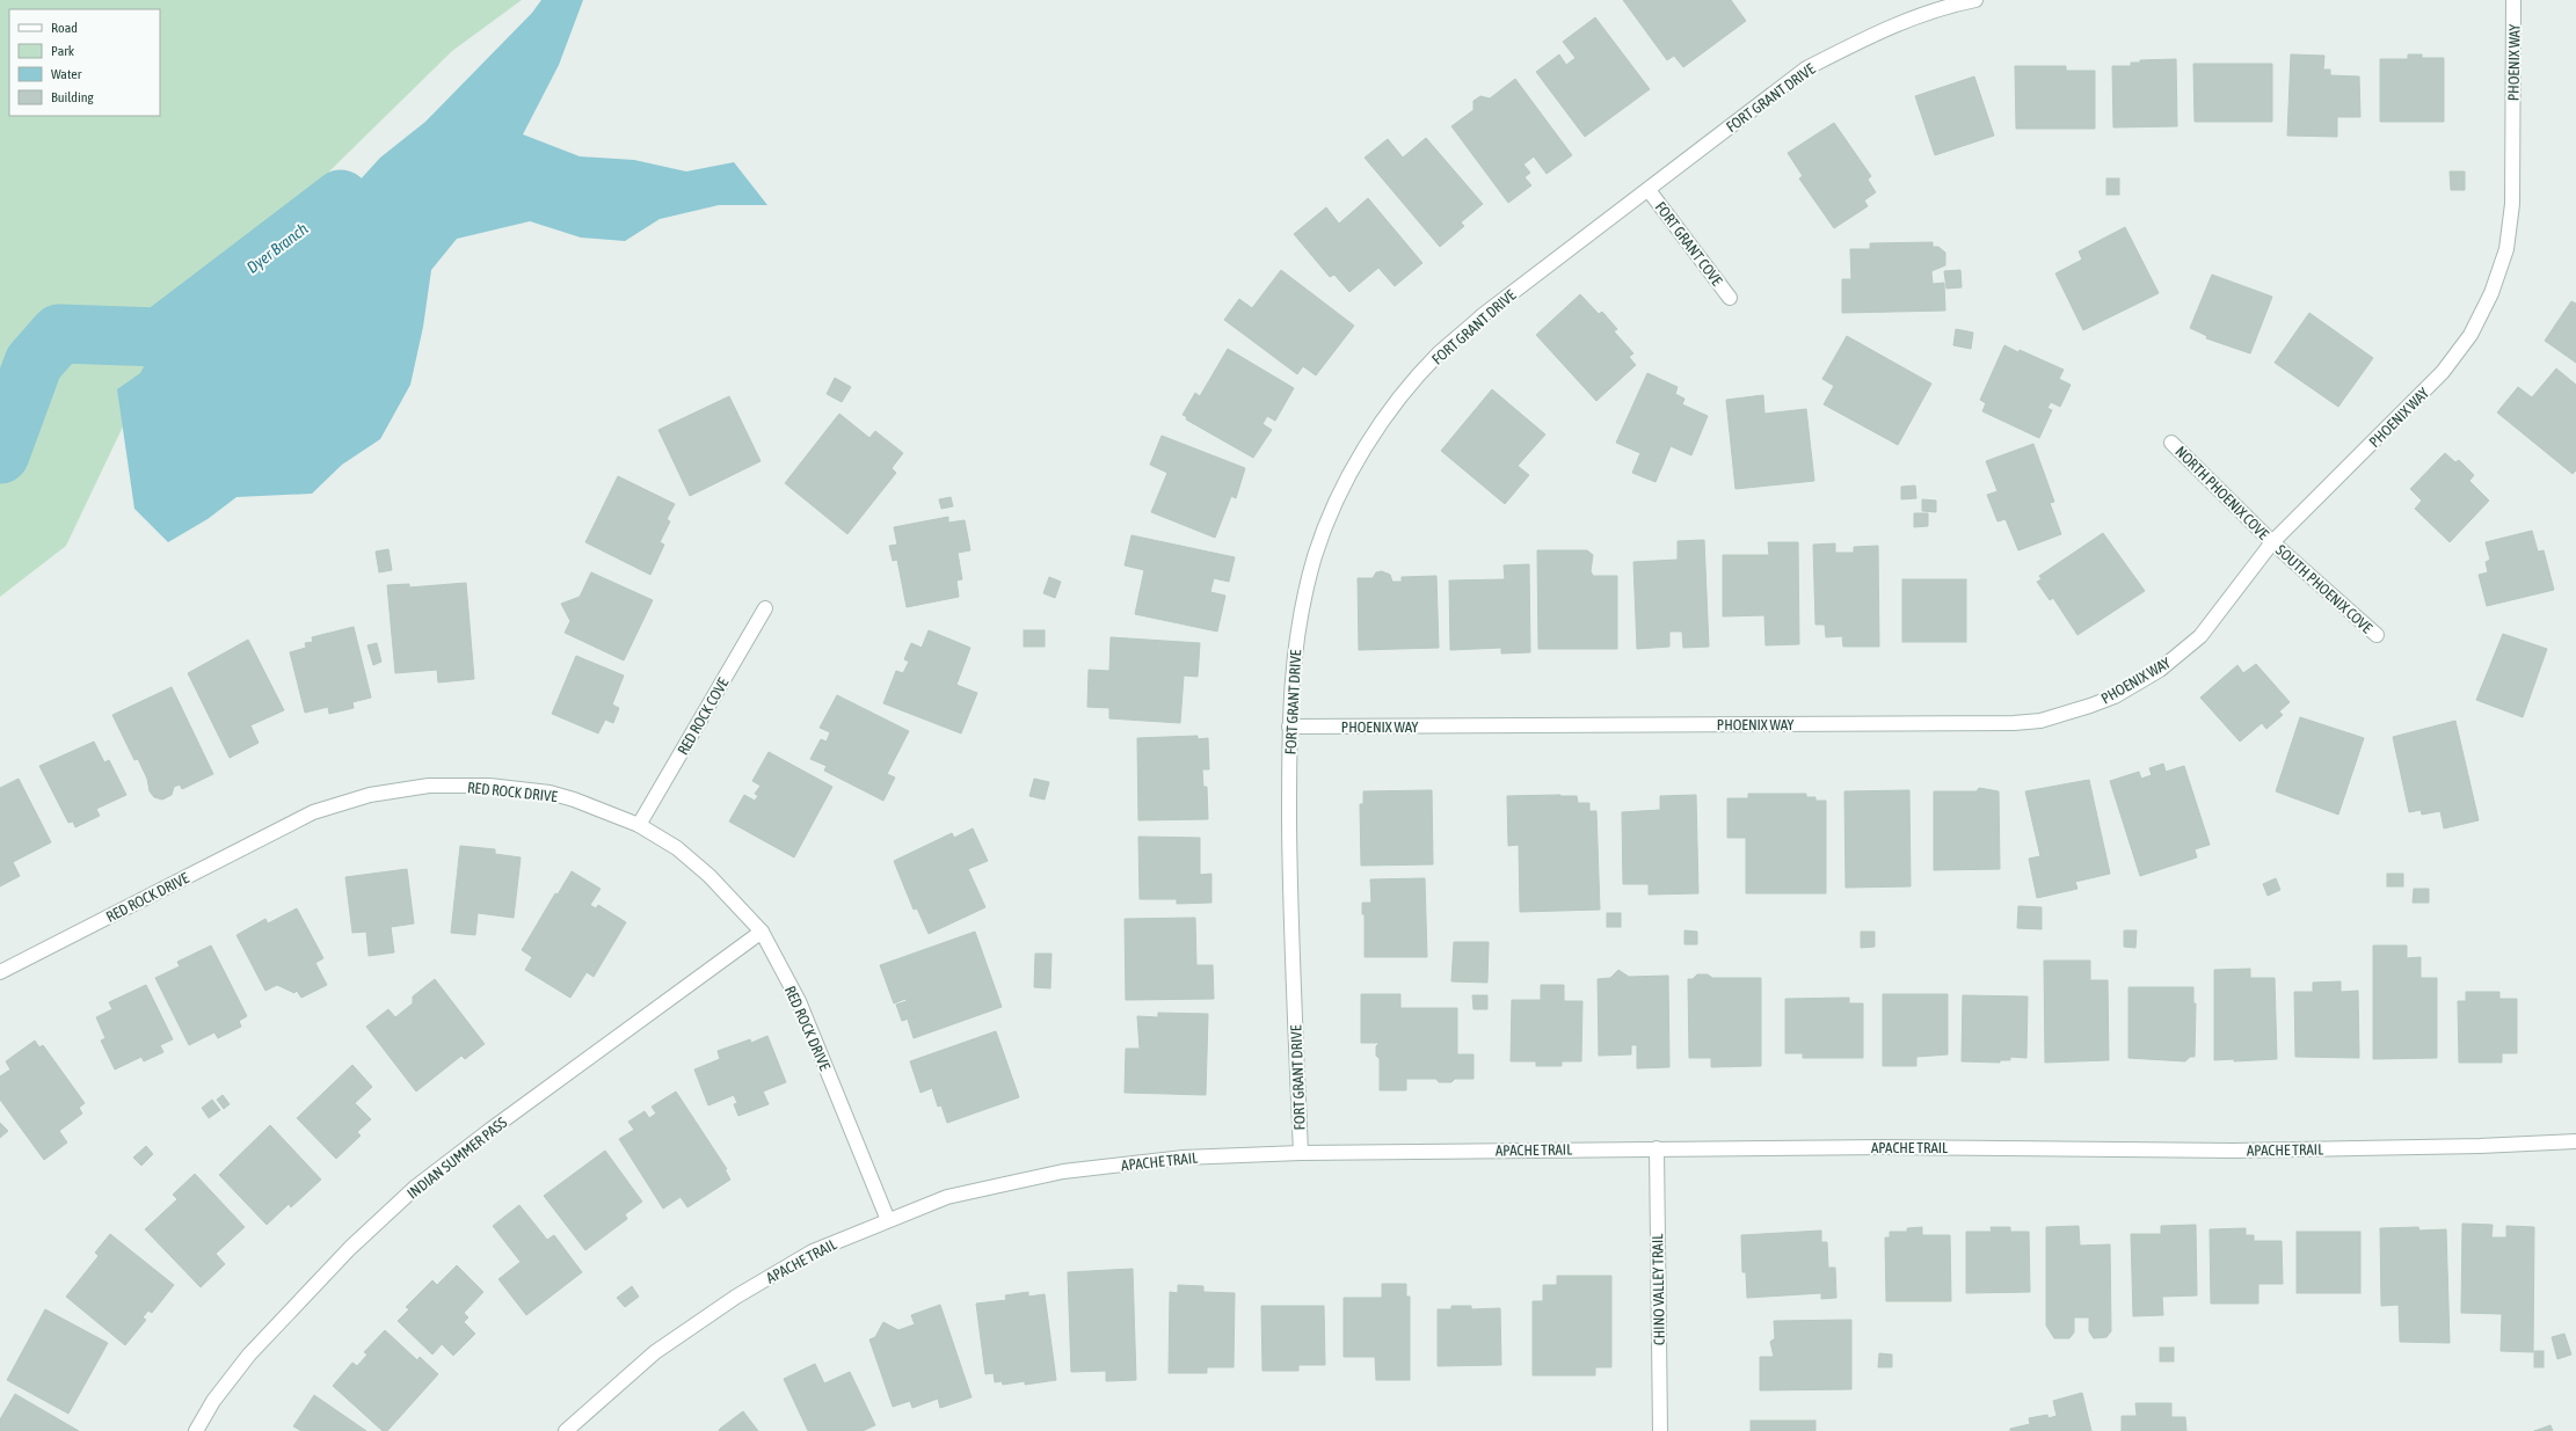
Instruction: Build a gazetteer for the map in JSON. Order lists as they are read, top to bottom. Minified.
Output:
{"streets":{"street":["PHOENIX WAY","FORT GRANT DRIVE","FORT GRANT COVE","NORTH PHOENIX COVE","SOUTH PHOENIX COVE","RED ROCK COVE","RED ROCK DRIVE","APACHE TRAIL","INDIAN SUMMER PASS","CHINO VALLEY TRAIL"]},"crossings":[["PHOENIX WAY","FORT GRANT DRIVE"],["PHOENIX WAY","NORTH PHOENIX COVE"],["PHOENIX WAY","SOUTH PHOENIX COVE"],["FORT GRANT DRIVE","FORT GRANT COVE"],["FORT GRANT DRIVE","APACHE TRAIL"],["NORTH PHOENIX COVE","SOUTH PHOENIX COVE"],["RED ROCK COVE","RED ROCK DRIVE"],["RED ROCK DRIVE","APACHE TRAIL"],["RED ROCK DRIVE","INDIAN SUMMER PASS"],["APACHE TRAIL","CHINO VALLEY TRAIL"]],"water":["Dyer Branch"],"legend":["Road","Park","Water","Building"]}
